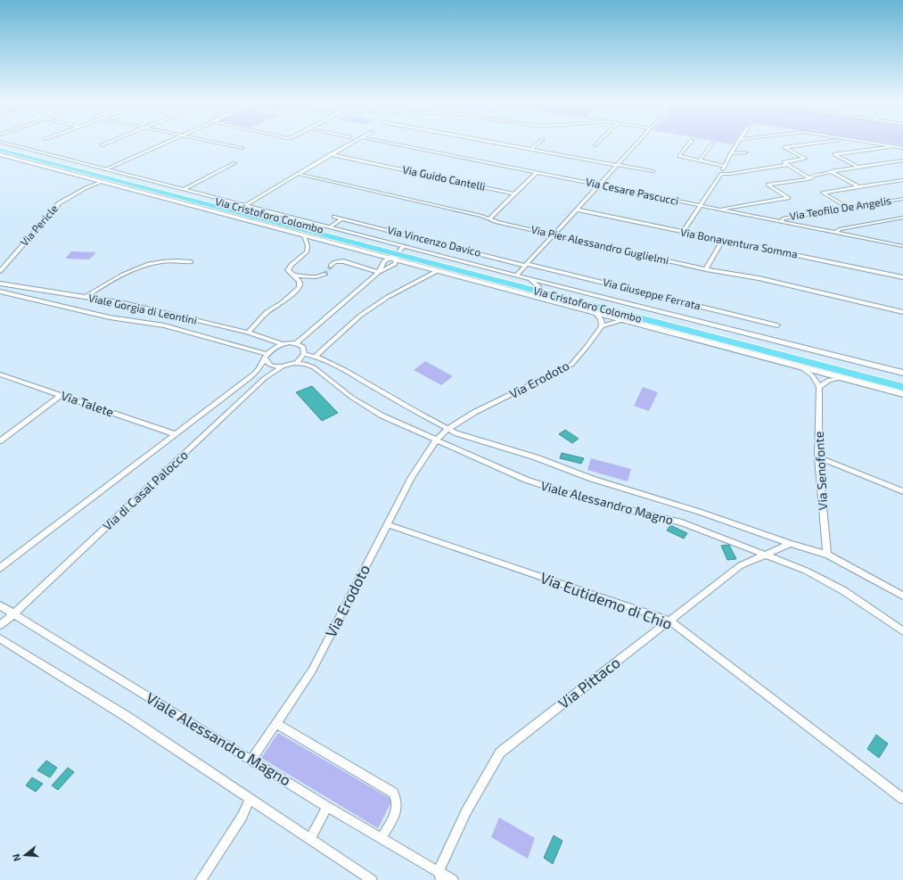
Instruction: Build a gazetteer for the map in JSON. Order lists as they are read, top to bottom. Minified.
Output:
{"streets":{"main road":["Via Cristoforo Colombo"],"street":["Via Guido Cantelli","Via Cesare Pascucci","Via Teofilo De Angelis","Via Pericle","Via Vincenzo Davico","Via Bonaventura Somma","Via Pier Alessandro Guglielmi","Via Giuseppe Ferrata","Viale Gorgia di Leontini","Via Erodoto","Via Talete","Via Senofonte","Via di Casal Palocco","Viale Alessandro Magno","Via Eutidemo di Chio","Via Pittaco"]},"crossings":[["Via Cesare Pascucci","Via Teofilo De Angelis"],["Via Cristoforo Colombo","Via Pericle"],["Via Vincenzo Davico","Via Giuseppe Ferrata"],["Viale Gorgia di Leontini","Via di Casal Palocco"],["Via Erodoto","Viale Alessandro Magno"],["Via Erodoto","Via Eutidemo di Chio"],["Via Talete","Via di Casal Palocco"],["Via Senofonte","Viale Alessandro Magno"],["Via di Casal Palocco","Viale Alessandro Magno"],["Viale Alessandro Magno","Via Pittaco"],["Via Eutidemo di Chio","Via Pittaco"]],"north":"left"}
